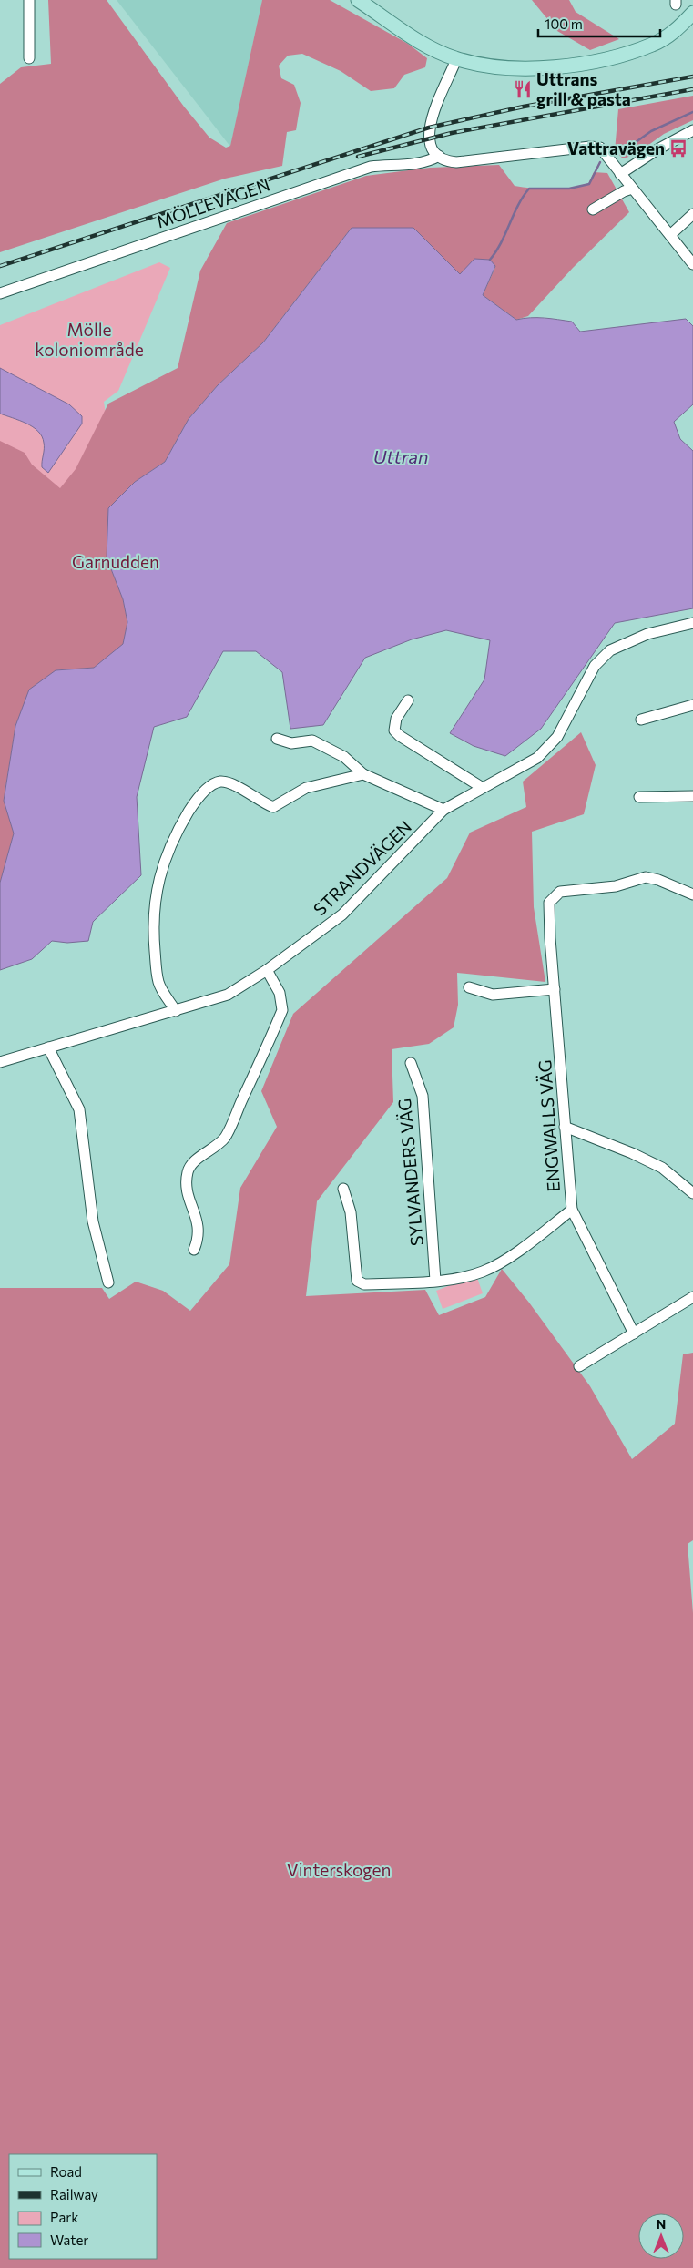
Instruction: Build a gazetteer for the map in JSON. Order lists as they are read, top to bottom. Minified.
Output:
{"streets":{"street":["MÖLLEVÄGEN","STRANDVÄGEN","ENGWALLS VÄG","SYLVANDERS VÄG"]},"water":["Uttran"],"parks":["Mölle koloniområde","Garnudden","Vinterskogen"],"places":{"restaurant":["Uttrans grill & pasta"],"bus stop":["Vattravägen"]},"legend":["Road","Railway","Park","Water"],"scale_bar":"100 m","north":"top"}
